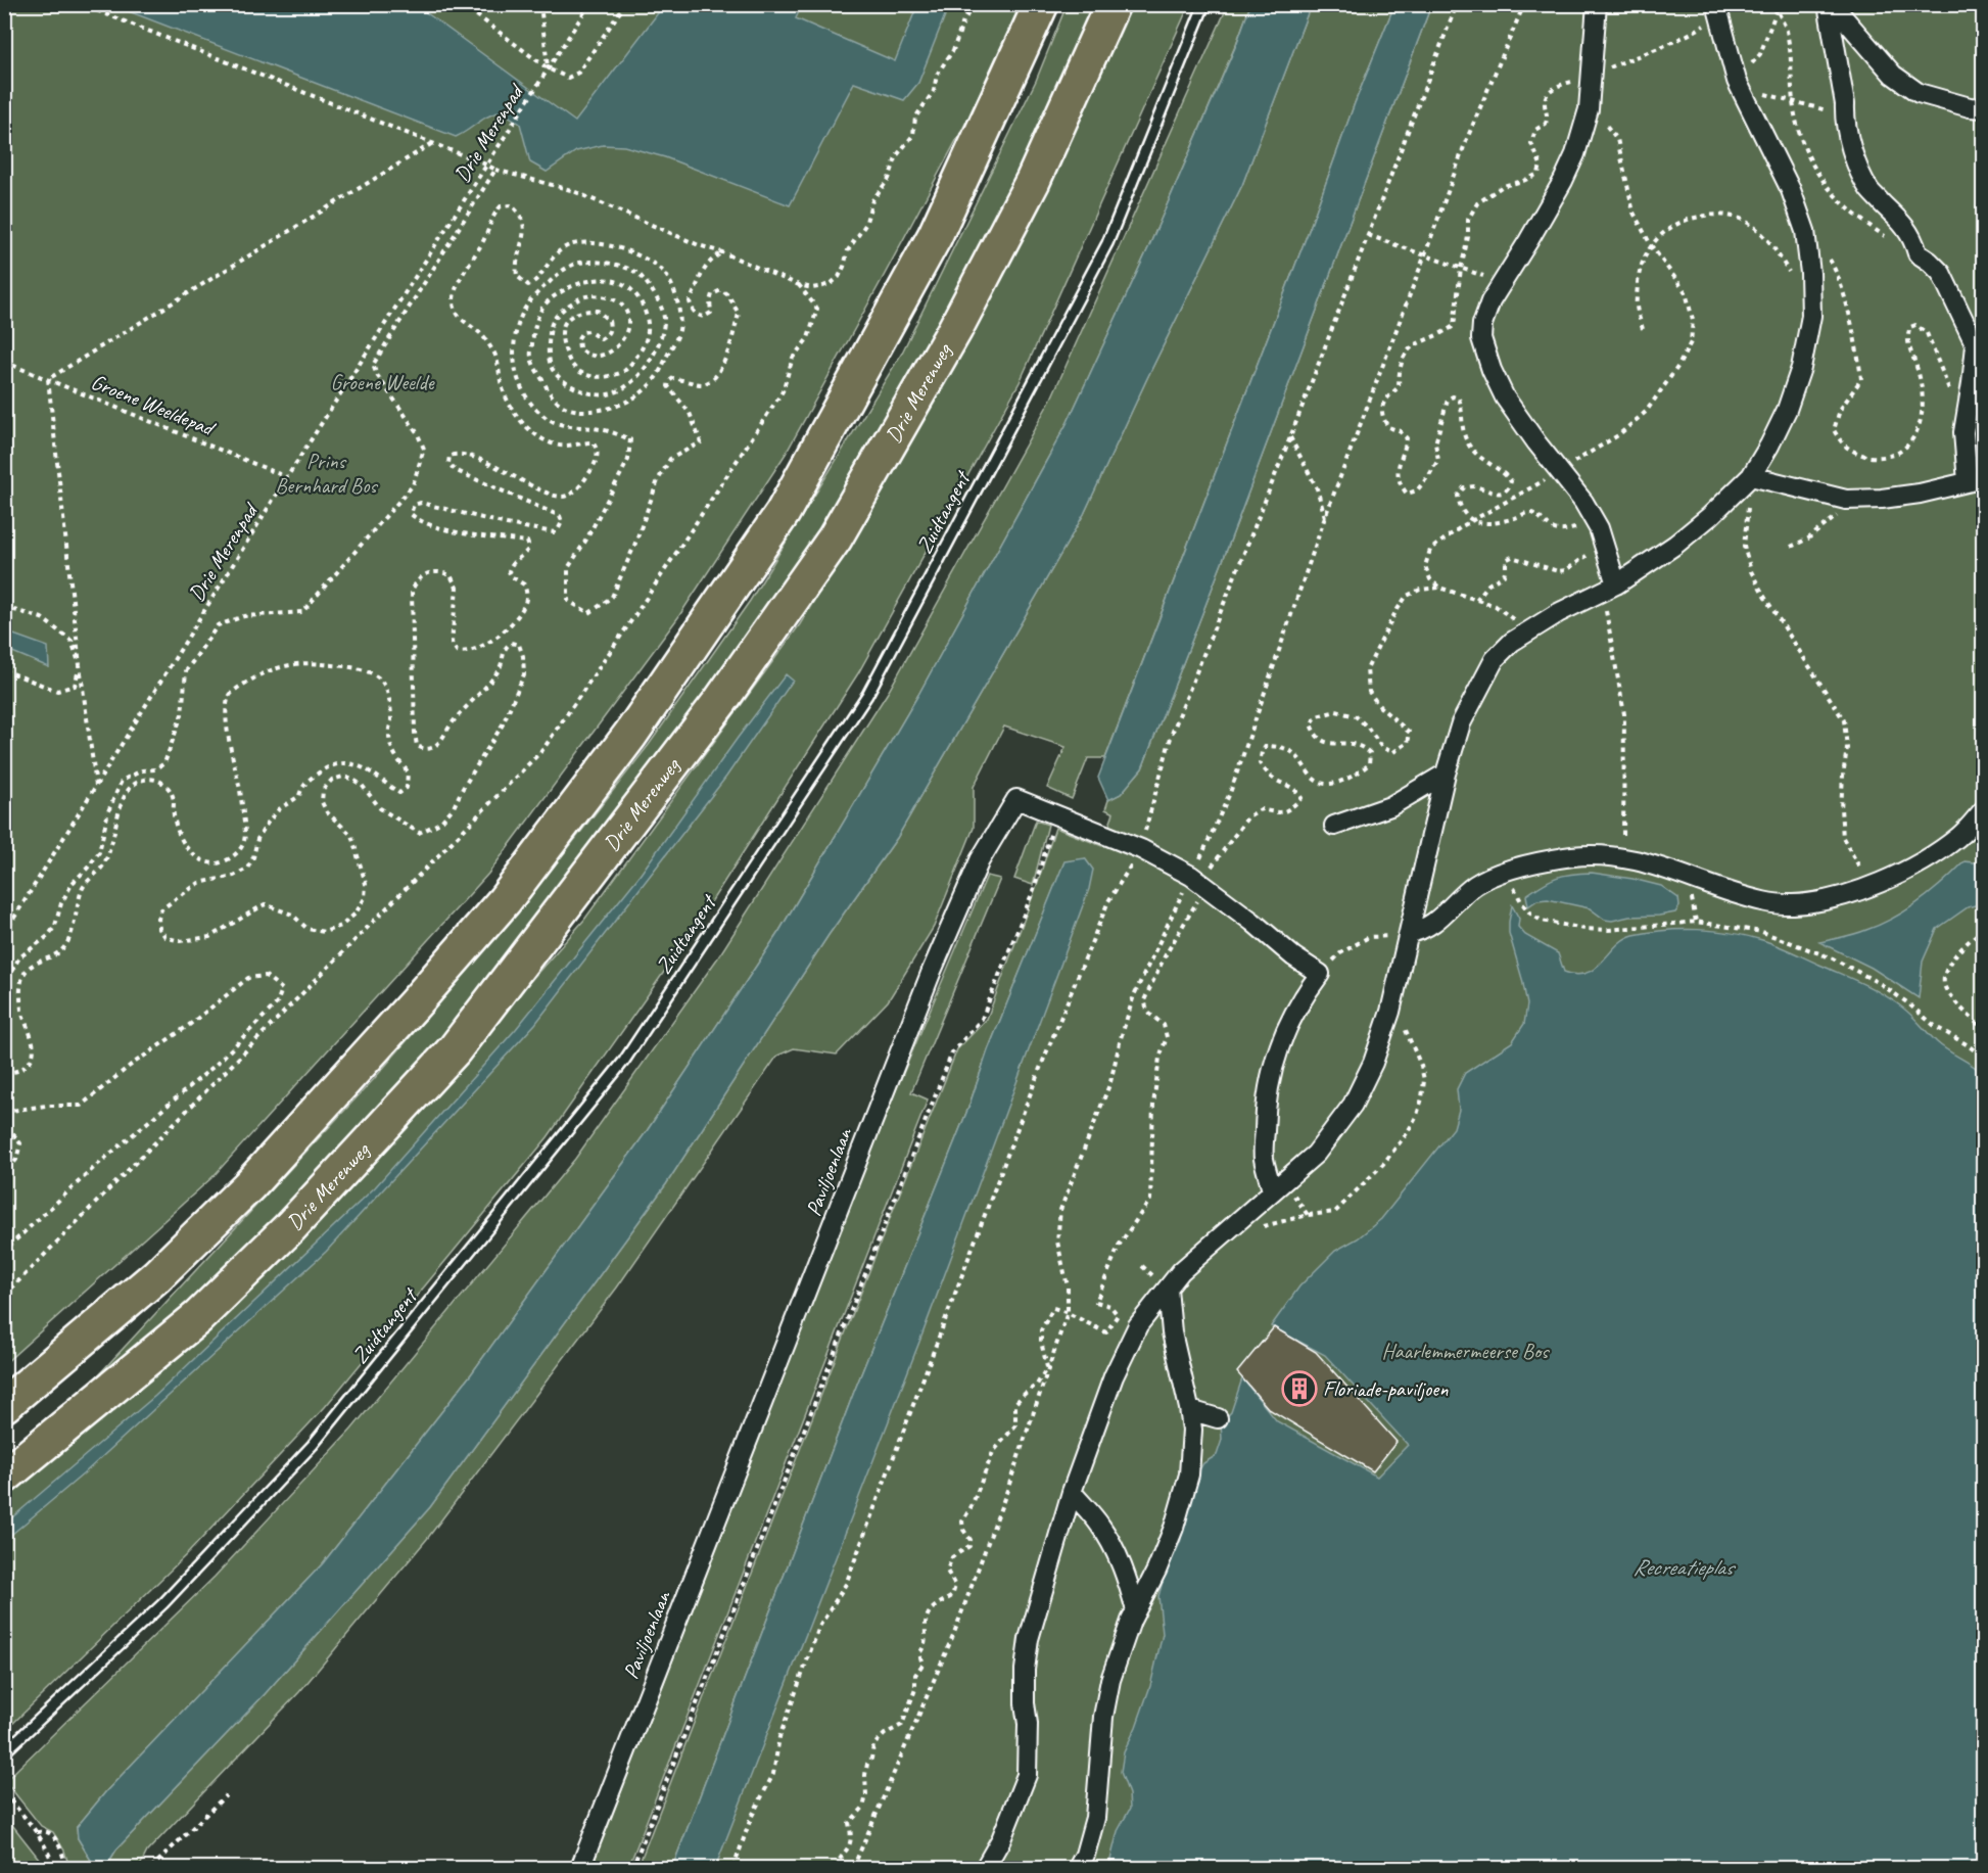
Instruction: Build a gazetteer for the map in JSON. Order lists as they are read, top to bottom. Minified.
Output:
{"streets":{"highway":["Drie Merenweg"],"street":["Paviljoenlaan"],"lane":["Zuidtangent"],"path":["Drie Merenpad","Groene Weeldepad"]},"crossings":[["Drie Merenpad","Groene Weeldepad"]],"water":["Recreatieplas"],"parks":["Groene Weelde","Prins Bernhard Bos","Haarlemmermeerse Bos"],"places":{"building":["Floriade-paviljoen"]}}
